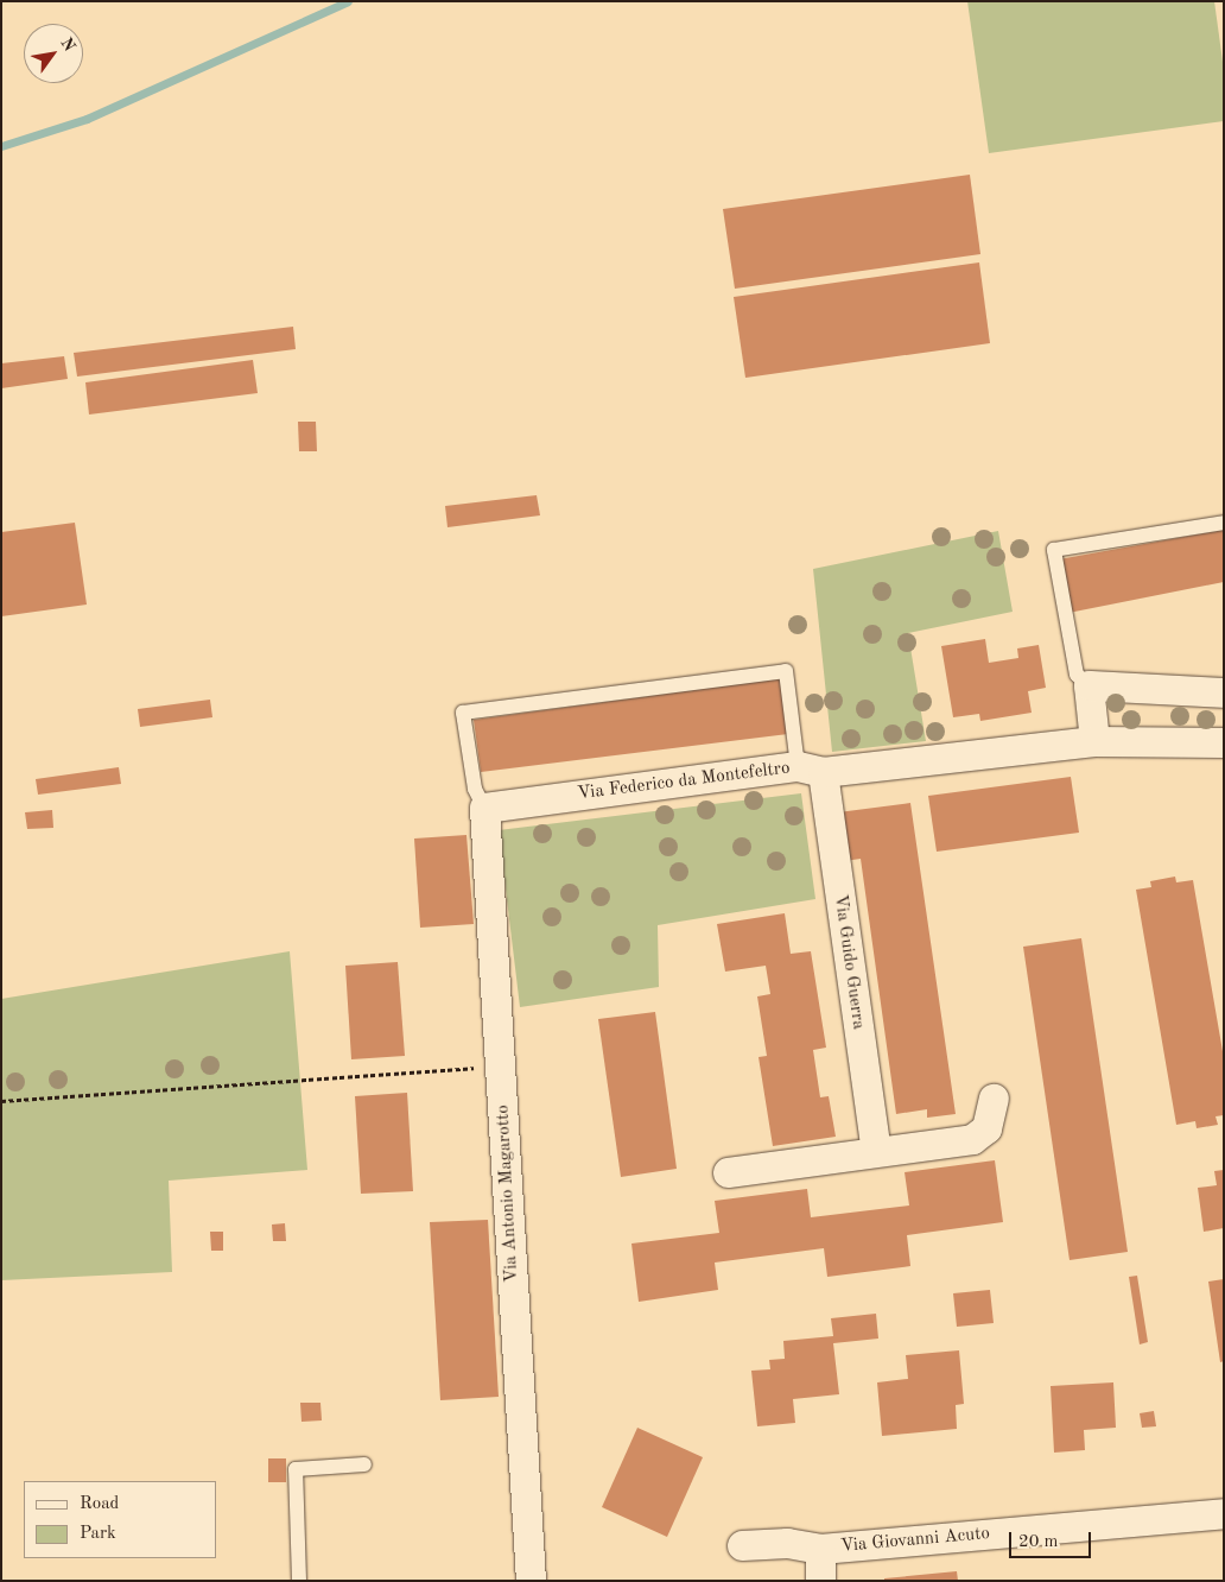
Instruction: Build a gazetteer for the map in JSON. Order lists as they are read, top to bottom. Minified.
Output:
{"streets":{"street":["Via Federico da Montefeltro","Via Guido Guerra","Via Antonio Magarotto","Via Giovanni Acuto"]},"crossings":[["Via Federico da Montefeltro","Via Guido Guerra"],["Via Federico da Montefeltro","Via Antonio Magarotto"]],"legend":["Road","Park"],"scale_bar":"20 m","north":"top right"}
